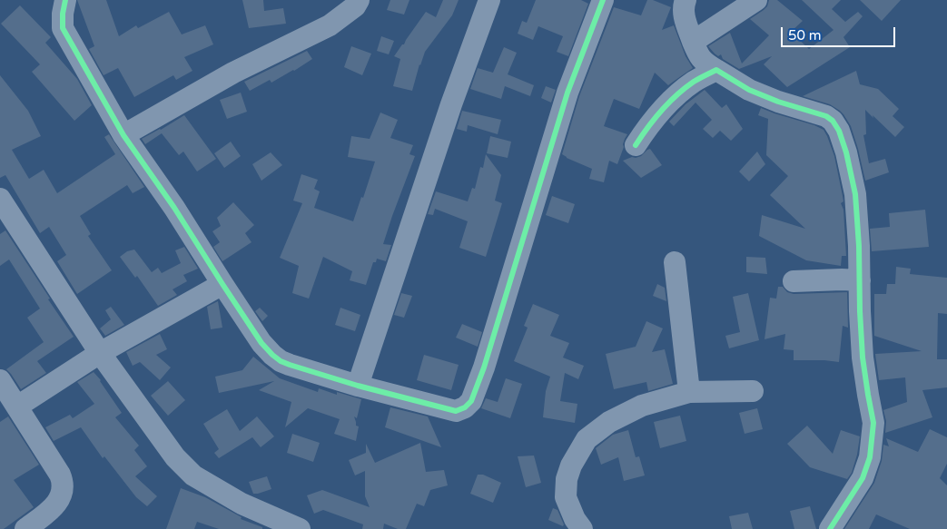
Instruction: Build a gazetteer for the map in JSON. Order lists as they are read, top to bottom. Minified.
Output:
{"scale_bar":"50 m"}
